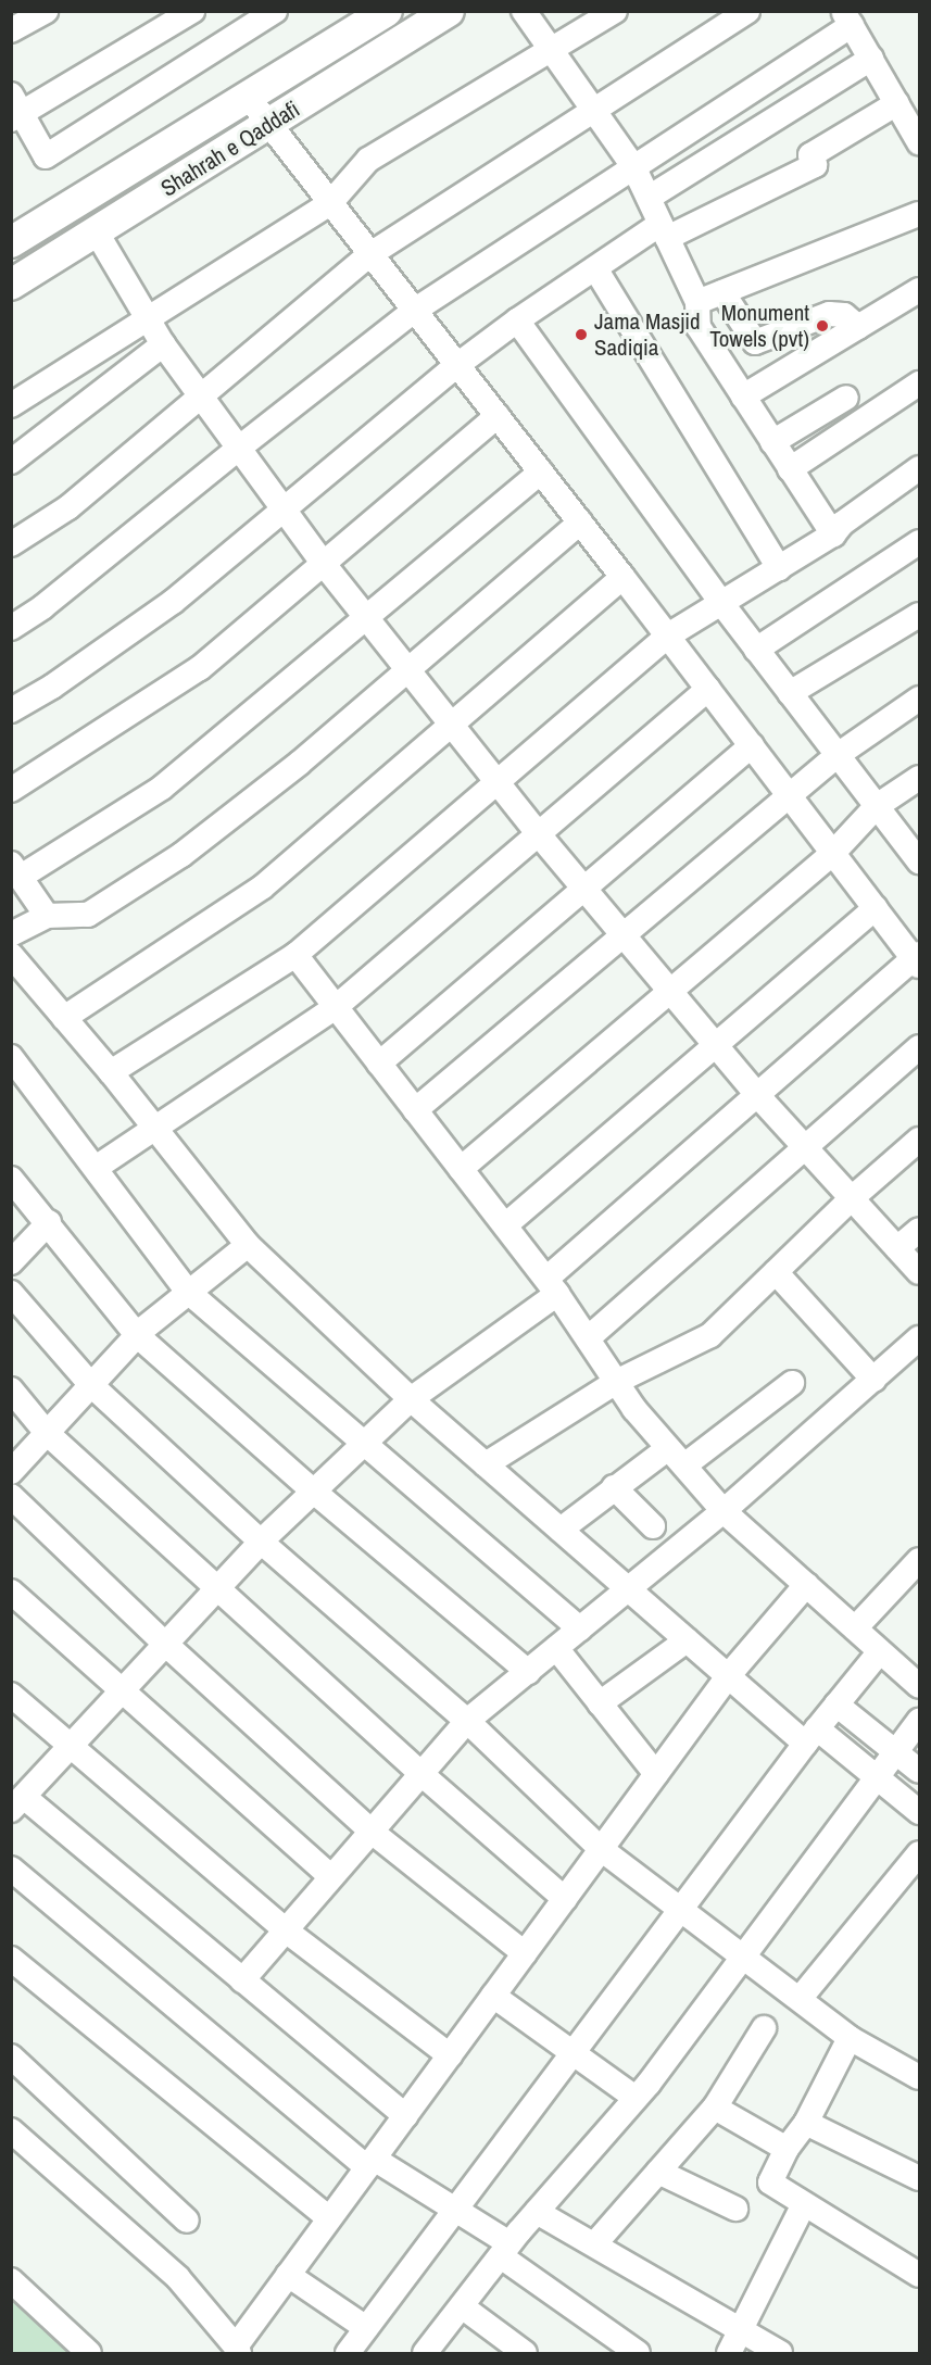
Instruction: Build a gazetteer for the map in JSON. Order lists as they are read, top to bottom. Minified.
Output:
{"streets":{"main road":["Shahrah e Qaddafi"]},"places":["Monument Towels (pvt)","Jama Masjid Sadiqia"]}
